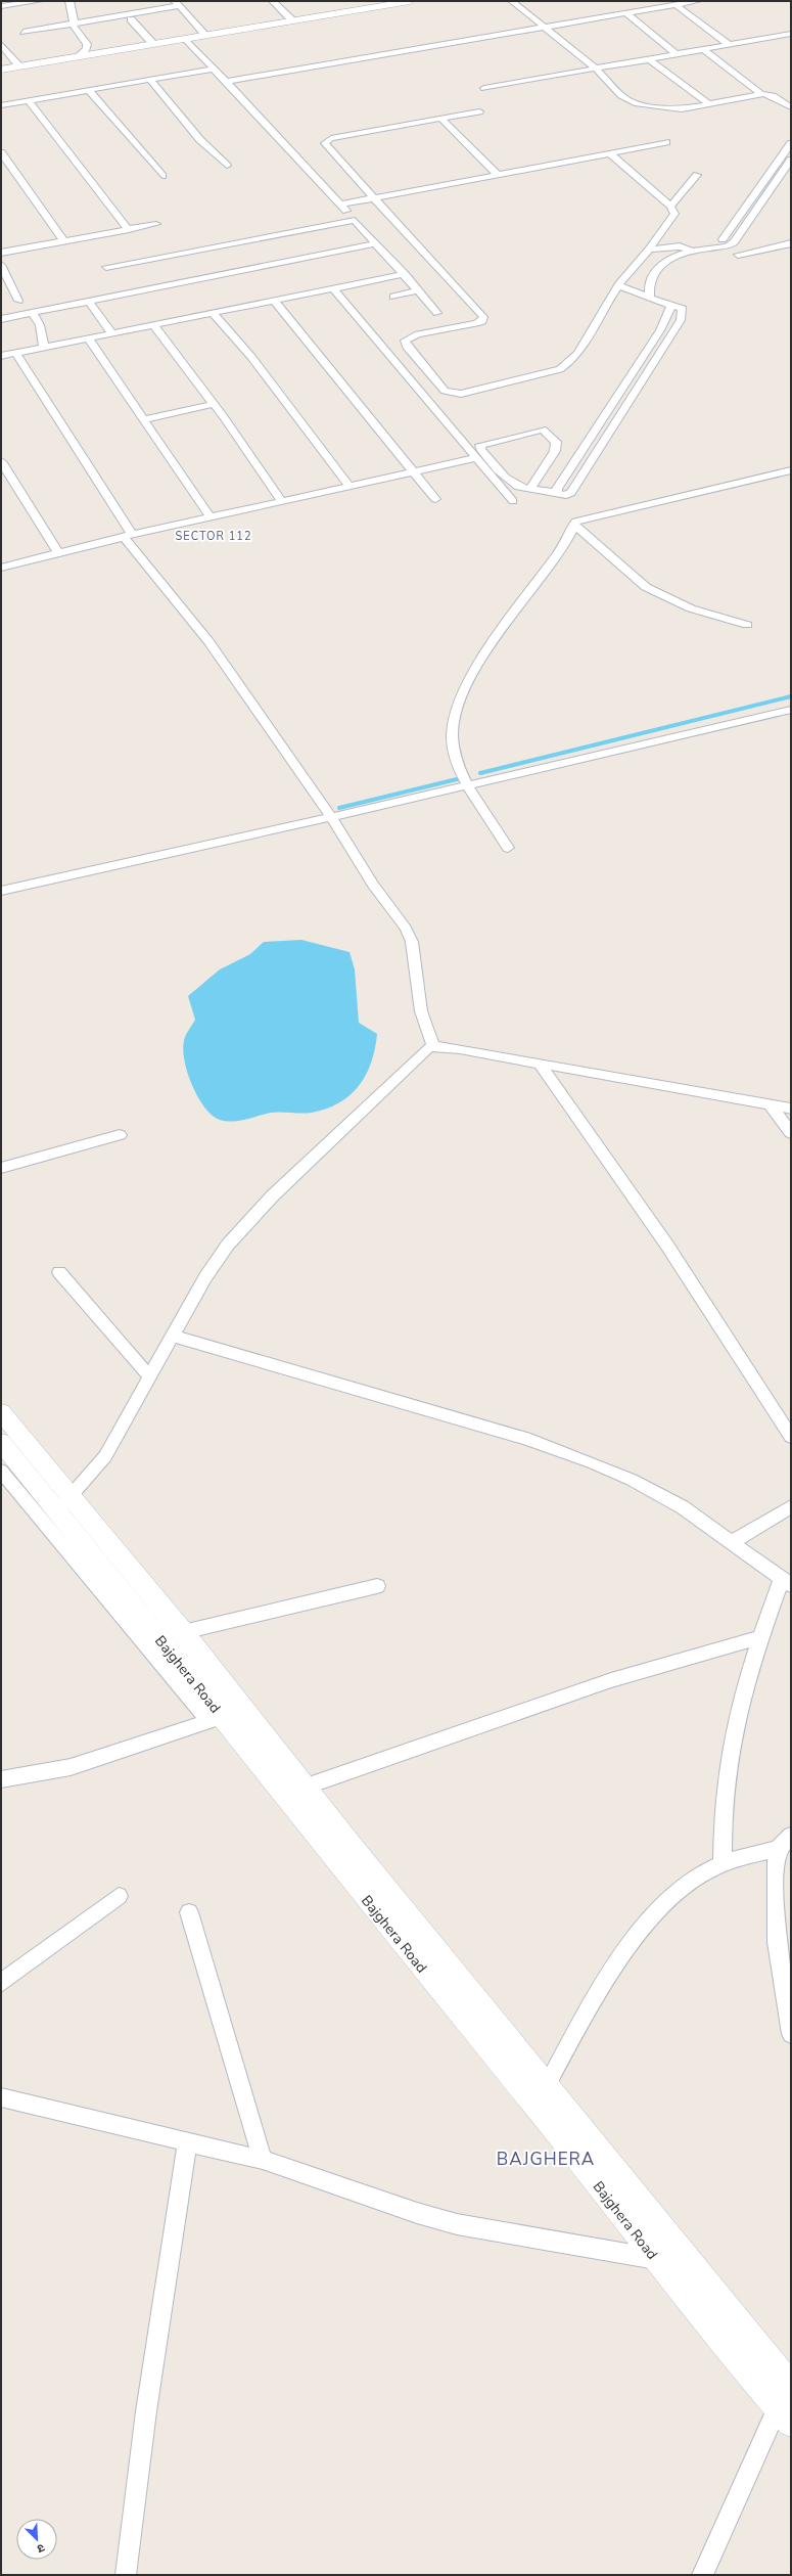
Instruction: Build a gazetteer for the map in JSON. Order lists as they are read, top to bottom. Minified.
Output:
{"streets":{"main road":["Bajghera Road"]},"districts":["SECTOR 112","BAJGHERA"],"north":"bottom right"}
